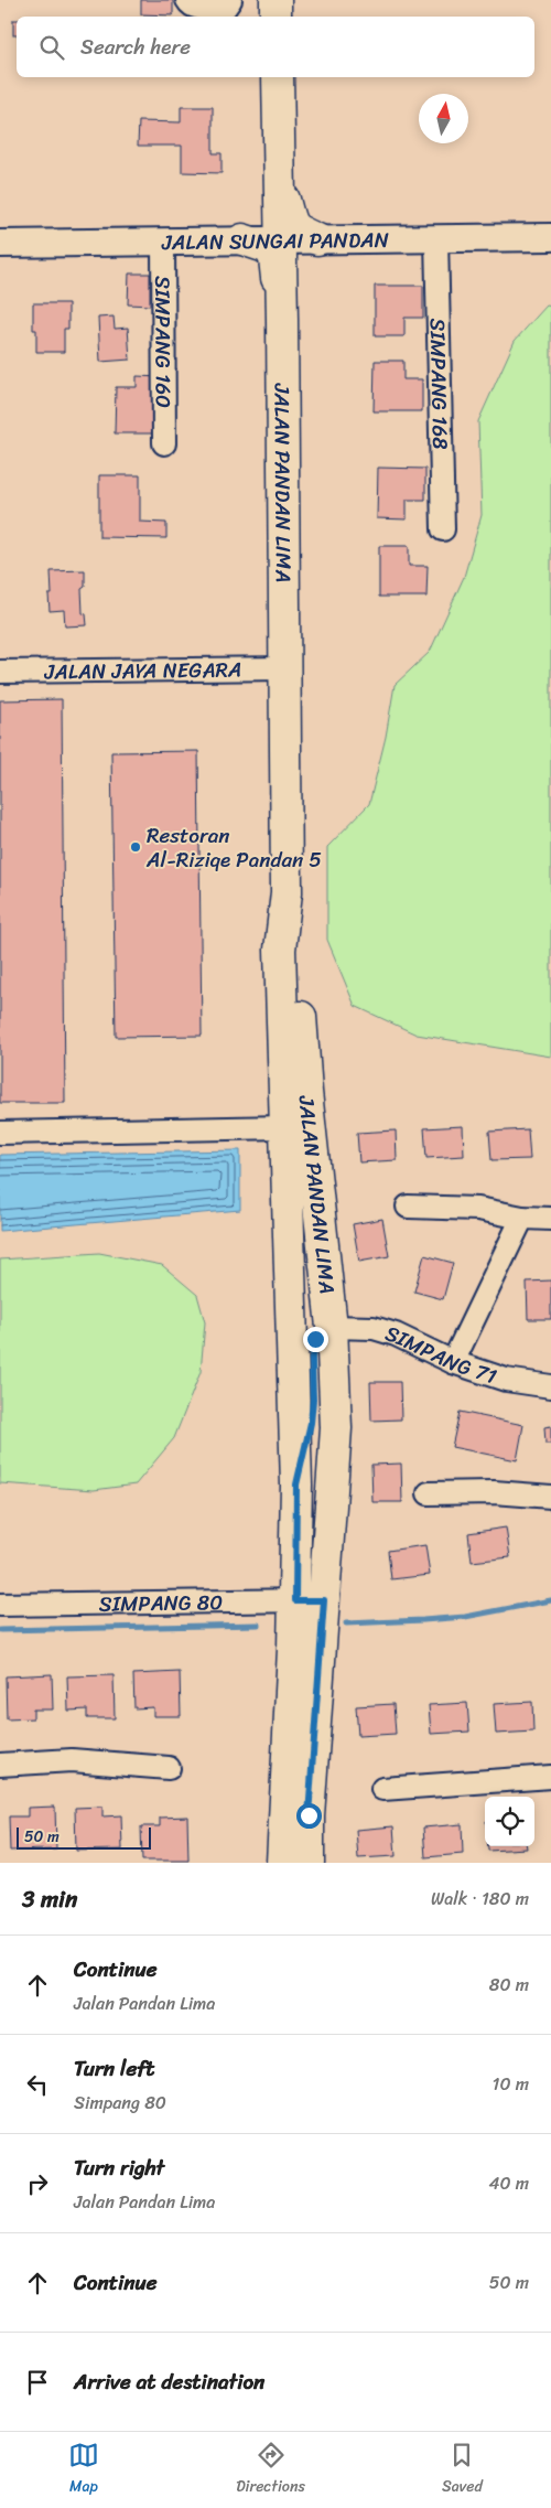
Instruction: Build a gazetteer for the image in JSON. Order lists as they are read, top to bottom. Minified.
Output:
{"streets":{"main road":["JALAN PANDAN LIMA"],"street":["JALAN SUNGAI PANDAN","SIMPANG 160","SIMPANG 168","JALAN JAYA NEGARA","SIMPANG 71","SIMPANG 80"]},"crossings":[["JALAN SUNGAI PANDAN","SIMPANG 160"],["JALAN SUNGAI PANDAN","SIMPANG 168"],["JALAN SUNGAI PANDAN","JALAN PANDAN LIMA"],["JALAN PANDAN LIMA","JALAN JAYA NEGARA"],["JALAN PANDAN LIMA","SIMPANG 71"],["JALAN PANDAN LIMA","SIMPANG 80"]],"places":["Restoran Al-Riziqe Pandan 5"],"scale_bar":"50 m","north":"top","page":{"search":"Search here","scale":"50 m","heading":["3 min","Walk · 180 m"],"list":[["Continue","Jalan Pandan Lima","80 m"],["Turn left","Simpang 80","10 m"],["Turn right","Jalan Pandan Lima","40 m"],["Continue","50 m"],"Arrive at destination"],"nav":["Map","Directions","Saved"]}}
